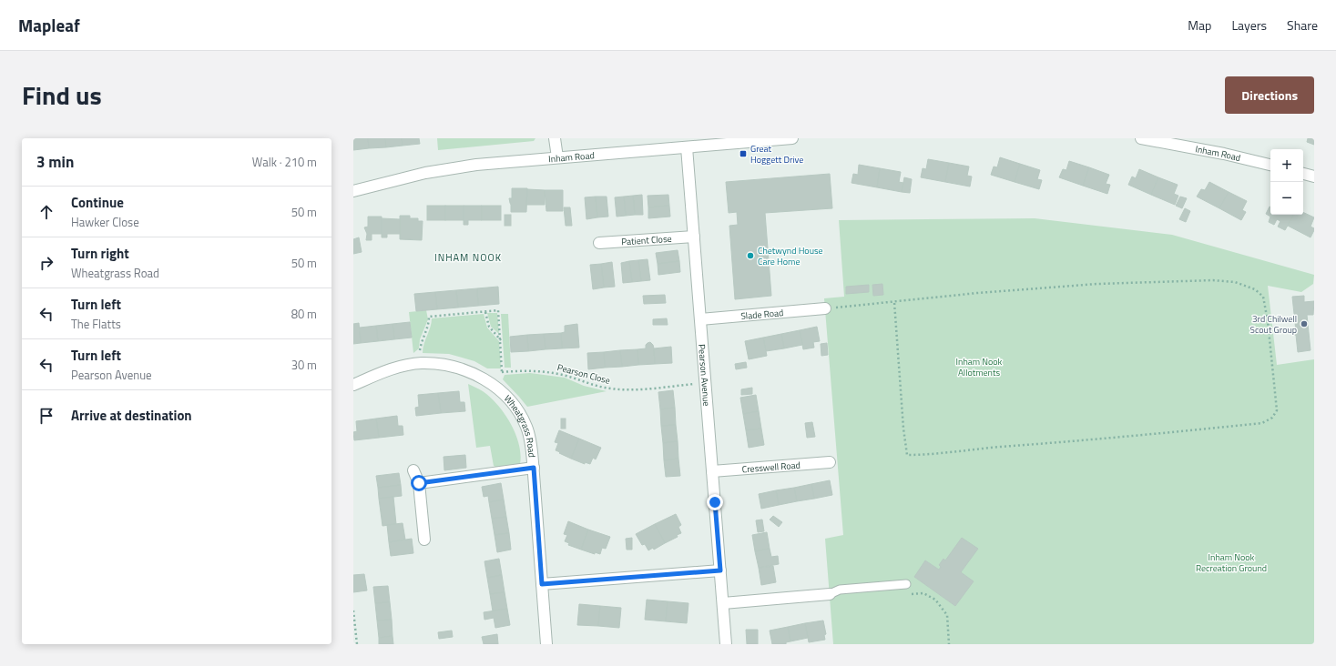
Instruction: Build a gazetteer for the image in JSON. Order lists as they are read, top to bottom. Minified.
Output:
{"streets":{"street":["Inham Road","Patient Close","Slade Road","Pearson Avenue","Wheatgrass Road","Cresswell Road"],"path":["Pearson Close"]},"crossings":[["Inham Road","Pearson Avenue"],["Patient Close","Pearson Avenue"],["Slade Road","Pearson Avenue"],["Pearson Close","Pearson Avenue"],["Pearson Avenue","Cresswell Road"]],"districts":["INHAM NOOK"],"parks":["Inham Nook Allotments","Inham Nook Recreation Ground"],"places":{"transit":["Great Hoggett Drive"],"other":["Chetwynd House Care Home","3rd Chilwell Scout Group"]},"page":{"header":"Mapleaf","nav":["Map","Layers","Share"],"title":"Find us","buttons":"Directions","heading":["3 min","Walk · 210 m"],"map_buttons":["+","−"],"list":[["Continue","Hawker Close","50 m"],["Turn right","Wheatgrass Road","50 m"],["Turn left","The Flatts","80 m"],["Turn left","Pearson Avenue","30 m"],"Arrive at destination"]}}
